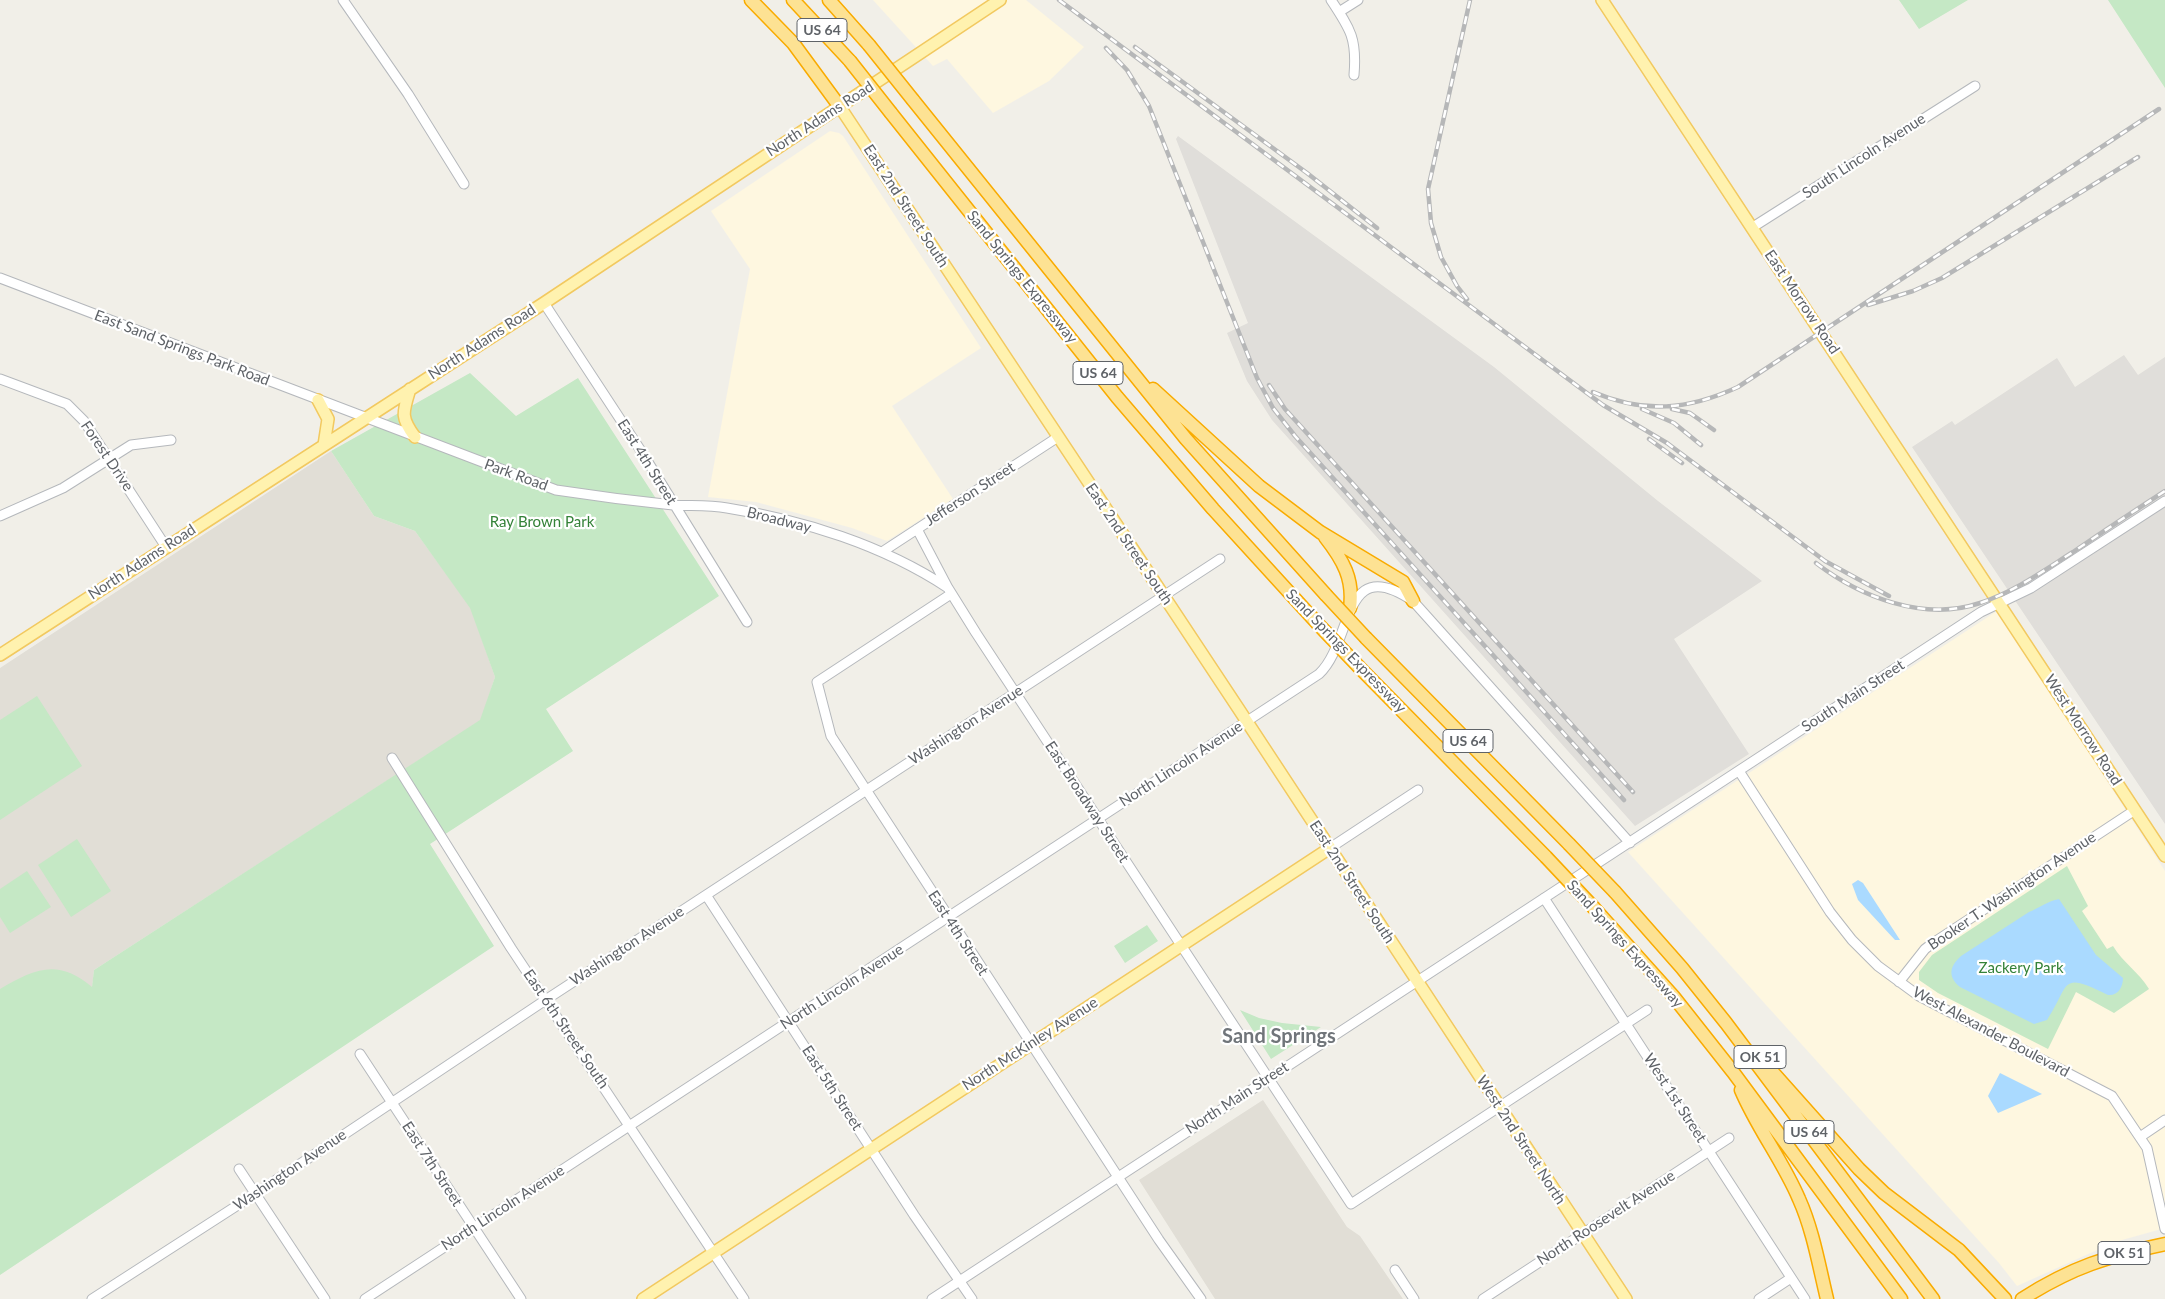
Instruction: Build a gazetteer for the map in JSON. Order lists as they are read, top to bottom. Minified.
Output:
{"streets":{"highway":["US 64","Sand Springs Expressway","OK 51"],"main road":["North Adams Road","East 2nd Street South","East Morrow Road","West Morrow Road","North McKinley Avenue","West 2nd Street North"],"street":["South Lincoln Avenue","East Sand Springs Park Road","Forest Drive","East 4th Street","Park Road","Jefferson Street","Broadway","South Main Street","Washington Avenue","North Lincoln Avenue","East Broadway Street","Booker T. Washington Avenue","East 6th Street South","West Alexander Boulevard","East 5th Street","North Main Street","West 1st Street","East 7th Street","North Roosevelt Avenue"]},"crossings":[["North Adams Road","East 2nd Street South"],["North Adams Road","East Sand Springs Park Road"],["North Adams Road","Forest Drive"],["North Adams Road","East 4th Street"],["North Adams Road","Park Road"],["South Lincoln Avenue","East Morrow Road"],["East 2nd Street South","Jefferson Street"],["East 2nd Street South","Washington Avenue"],["East 2nd Street South","North Lincoln Avenue"],["East 2nd Street South","North McKinley Avenue"],["East 2nd Street South","North Main Street"],["East 2nd Street South","West 2nd Street North"],["Sand Springs Expressway","OK 51"],["East Morrow Road","South Main Street"],["East Morrow Road","West Morrow Road"],["East Sand Springs Park Road","Park Road"],["East 4th Street","Park Road"],["East 4th Street","Broadway"],["East 4th Street","Washington Avenue"],["East 4th Street","North Lincoln Avenue"],["East 4th Street","East Broadway Street"],["East 4th Street","North McKinley Avenue"],["East 4th Street","North Main Street"],["Park Road","Broadway"],["Jefferson Street","Broadway"],["Jefferson Street","East Broadway Street"],["Broadway","East Broadway Street"],["South Main Street","West Morrow Road"],["South Main Street","West Alexander Boulevard"],["South Main Street","North Main Street"],["South Main Street","West 1st Street"],["Washington Avenue","East Broadway Street"],["Washington Avenue","East 6th Street South"],["Washington Avenue","East 5th Street"],["Washington Avenue","East 7th Street"],["West Morrow Road","Booker T. Washington Avenue"],["North Lincoln Avenue","East Broadway Street"],["North Lincoln Avenue","East 6th Street South"],["North Lincoln Avenue","East 5th Street"],["North Lincoln Avenue","East 7th Street"],["East Broadway Street","North McKinley Avenue"],["East Broadway Street","North Main Street"],["East Broadway Street","West 2nd Street North"],["Booker T. Washington Avenue","West Alexander Boulevard"],["East 6th Street South","North McKinley Avenue"],["North McKinley Avenue","East 5th Street"],["East 5th Street","North Main Street"],["North Main Street","West 1st Street"],["North Main Street","West 2nd Street North"],["West 1st Street","North Roosevelt Avenue"],["West 2nd Street North","North Roosevelt Avenue"]],"districts":["Sand Springs"],"parks":["Ray Brown Park","Zackery Park"]}
